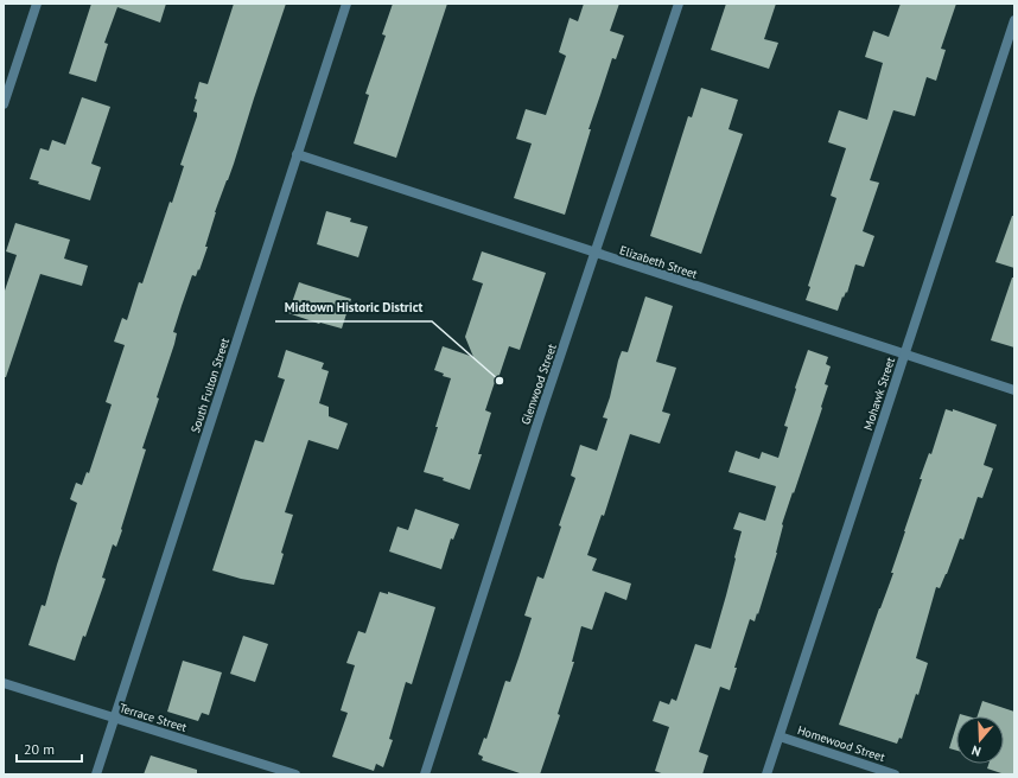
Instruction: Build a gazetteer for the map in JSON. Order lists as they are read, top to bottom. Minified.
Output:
{"streets":{"street":["Elizabeth Street","Glenwood Street","South Fulton Street","Mohawk Street","Terrace Street","Homewood Street"]},"crossings":[["Elizabeth Street","Glenwood Street"],["Elizabeth Street","South Fulton Street"],["Elizabeth Street","Mohawk Street"],["South Fulton Street","Terrace Street"],["Mohawk Street","Homewood Street"]],"places":["Midtown Historic District"],"scale_bar":"20 m","north":"bottom"}
